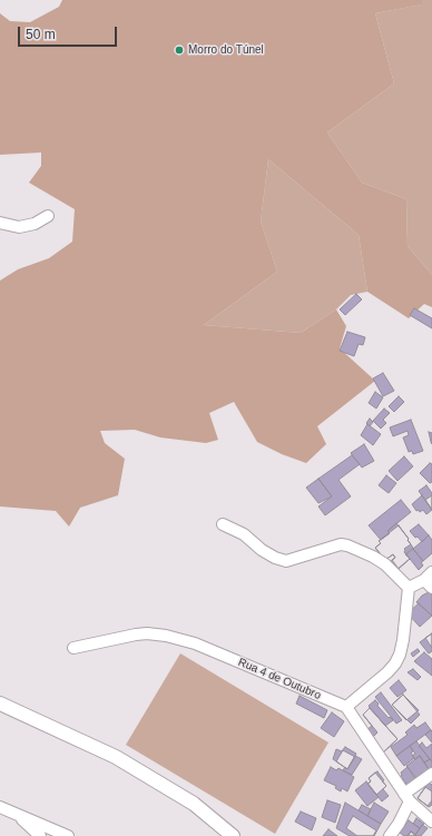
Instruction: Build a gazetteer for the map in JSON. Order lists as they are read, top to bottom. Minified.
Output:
{"streets":{"street":["Rua 4 de Outubro"]},"places":["Morro do Túnel"],"scale_bar":"50 m"}
